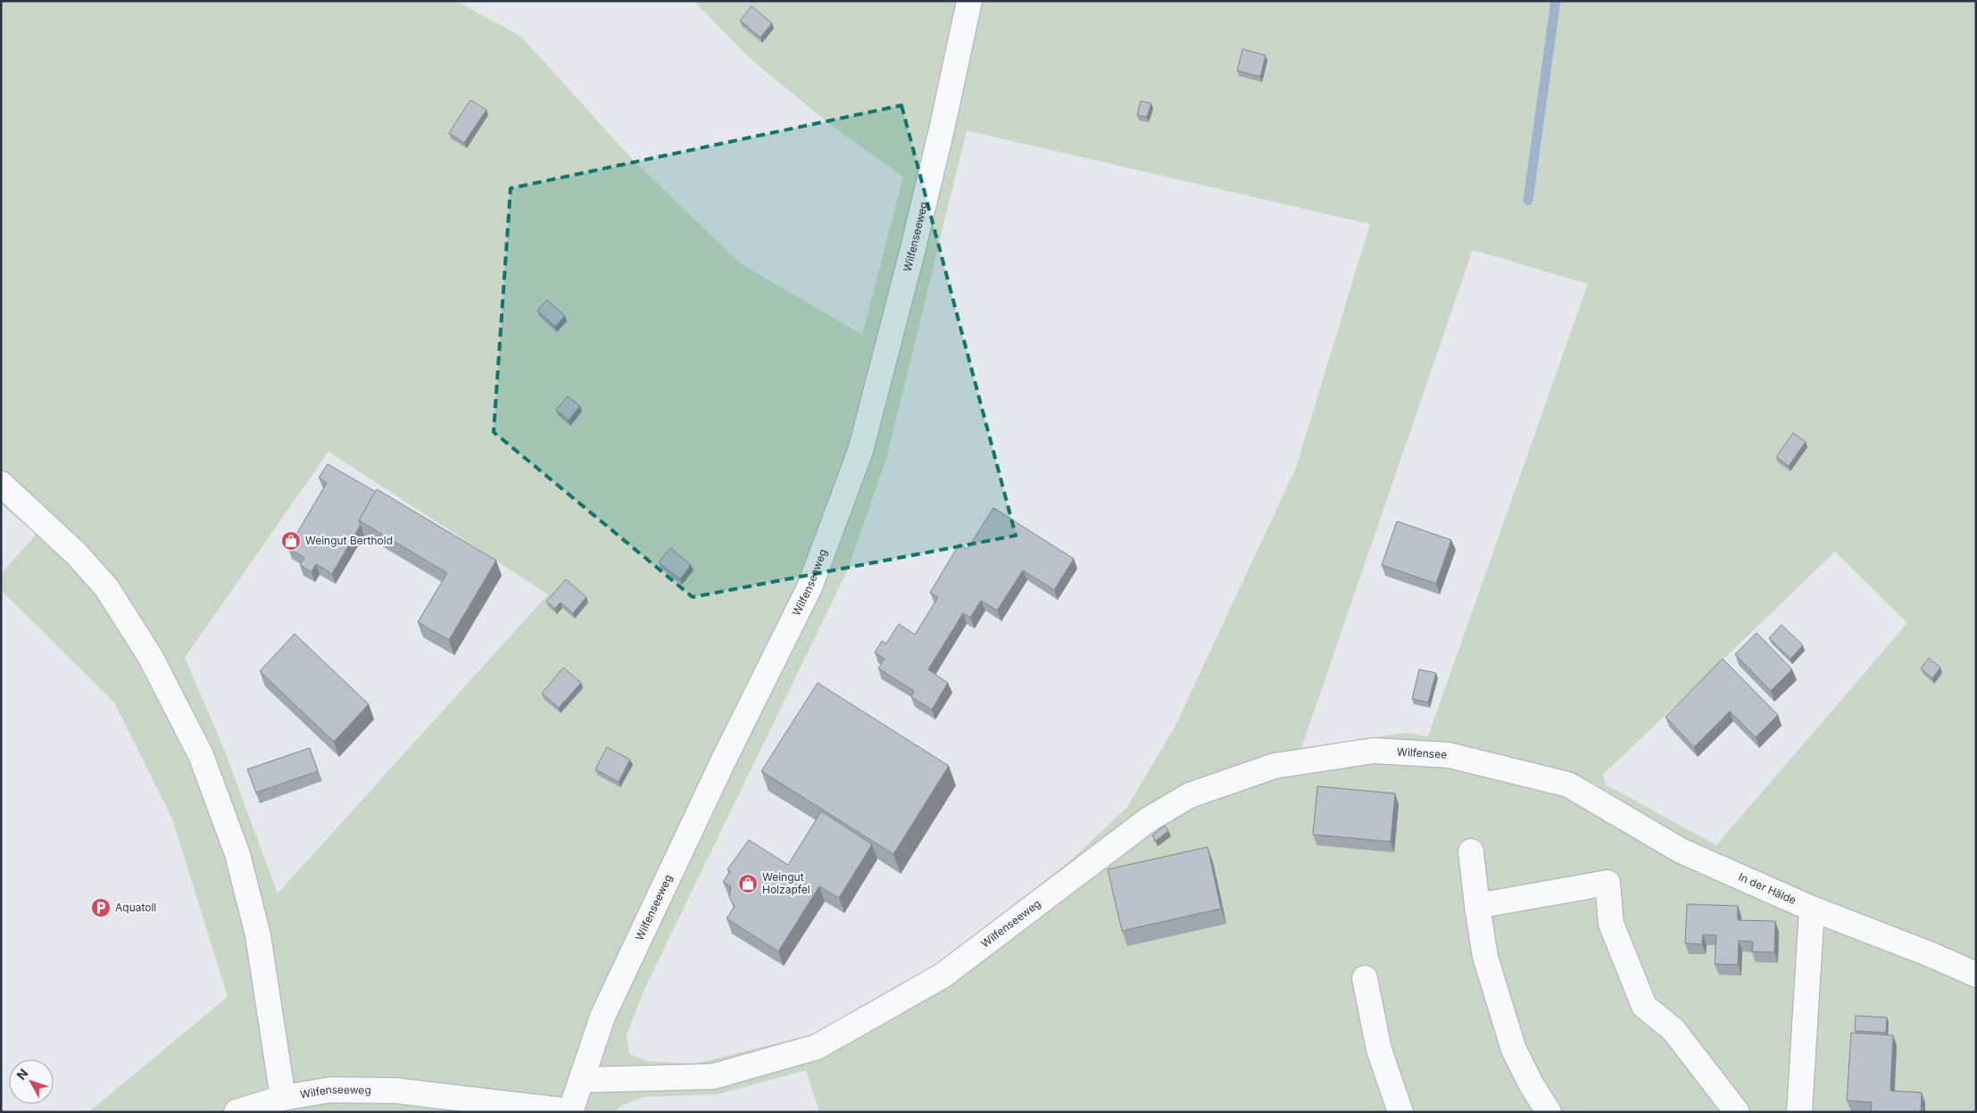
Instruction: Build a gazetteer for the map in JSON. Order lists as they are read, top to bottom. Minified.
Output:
{"streets":{"street":["Wilfenseeweg","Wilfensee","In der Hälde"]},"crossings":[["Wilfenseeweg","Wilfensee"],["Wilfensee","In der Hälde"]],"places":{"shop":["Weingut Berthold","Weingut Holzapfel"],"parking":["Aquatoll"]},"north":"top left"}
